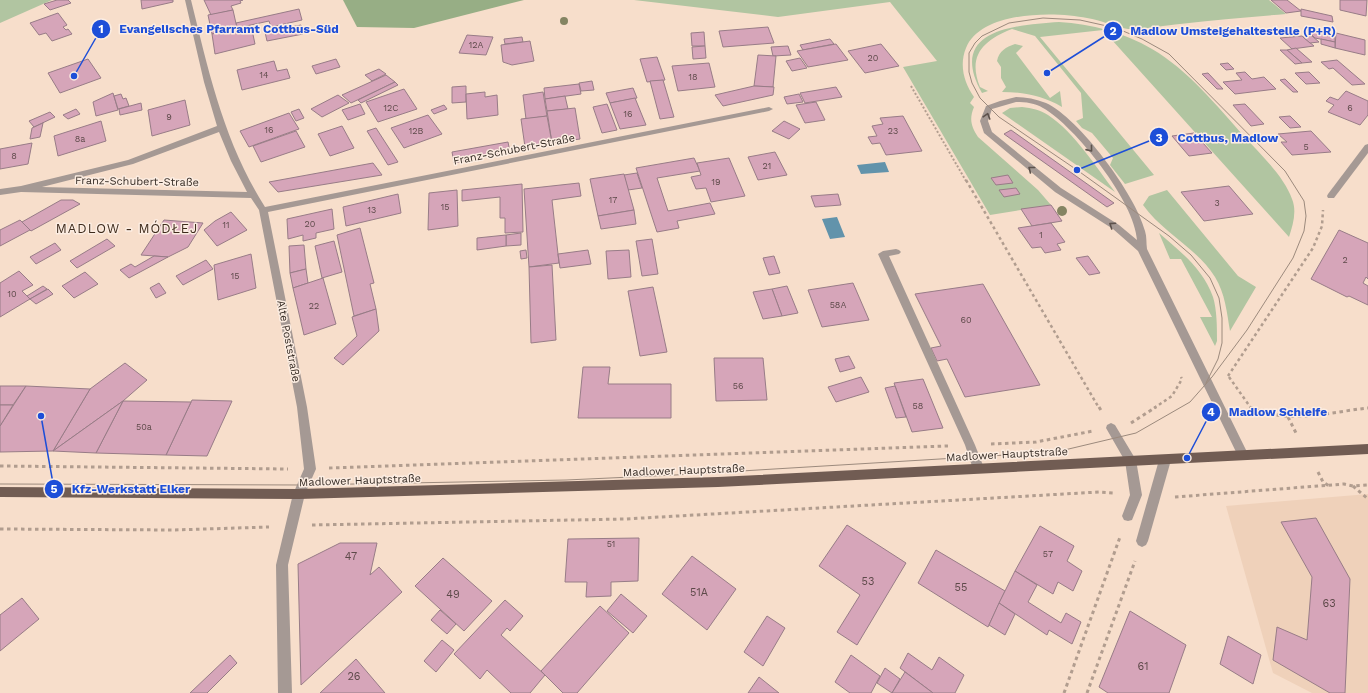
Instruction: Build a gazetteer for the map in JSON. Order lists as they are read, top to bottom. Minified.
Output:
{"streets":{"main road":["Madlower Hauptstraße"],"street":["Franz-Schubert-Straße","Alte Poststraße"]},"crossings":[["Franz-Schubert-Straße","Alte Poststraße"]],"districts":["MADLOW - MÓDŁEJ"],"places":["Madlow Umsteigehaltestelle (P+R)","Evangelisches Pfarramt Cottbus-Süd","Cottbus, Madlow","Kfz-Werkstatt Elker","Madlow Schleife"],"house_numbers":["12A","20","14","18","12C","6","16","9","16","12B","23","8a","5","8","21","19","17","3","15","13","20","11","1","2","15","10","58A","22","60","56","58","50a","51","57","47","53","55","51A","49","63","61","26"]}
